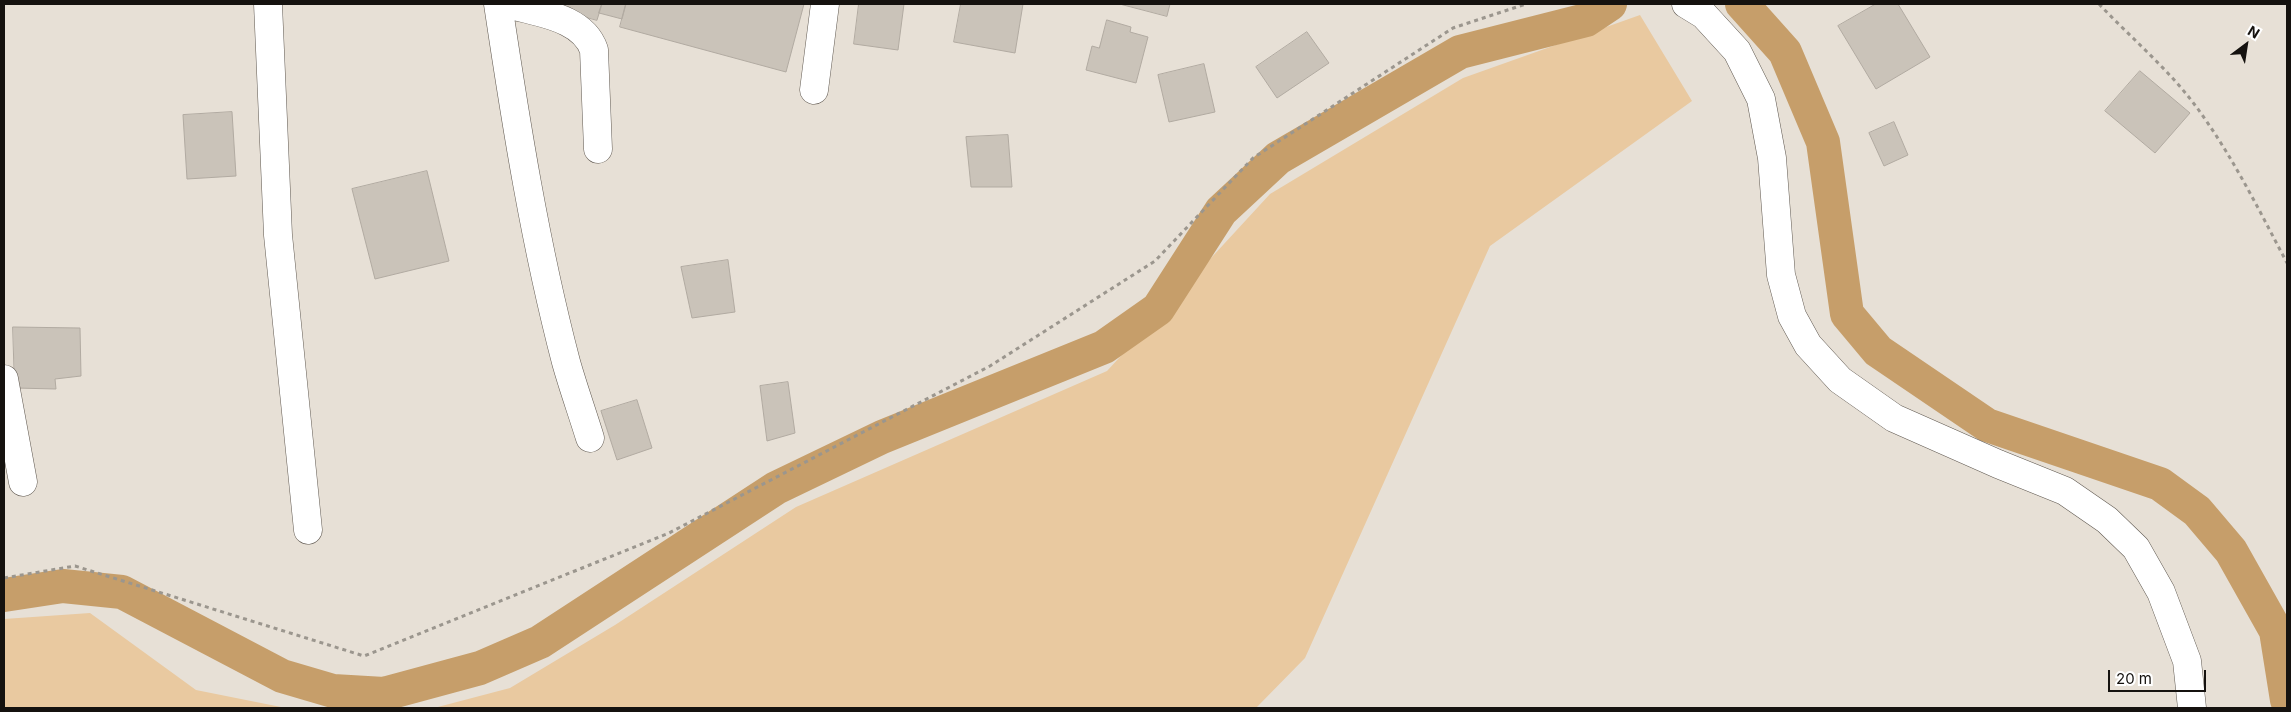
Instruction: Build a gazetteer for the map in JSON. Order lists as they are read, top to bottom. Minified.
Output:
{"scale_bar":"20 m","north":"top right"}
